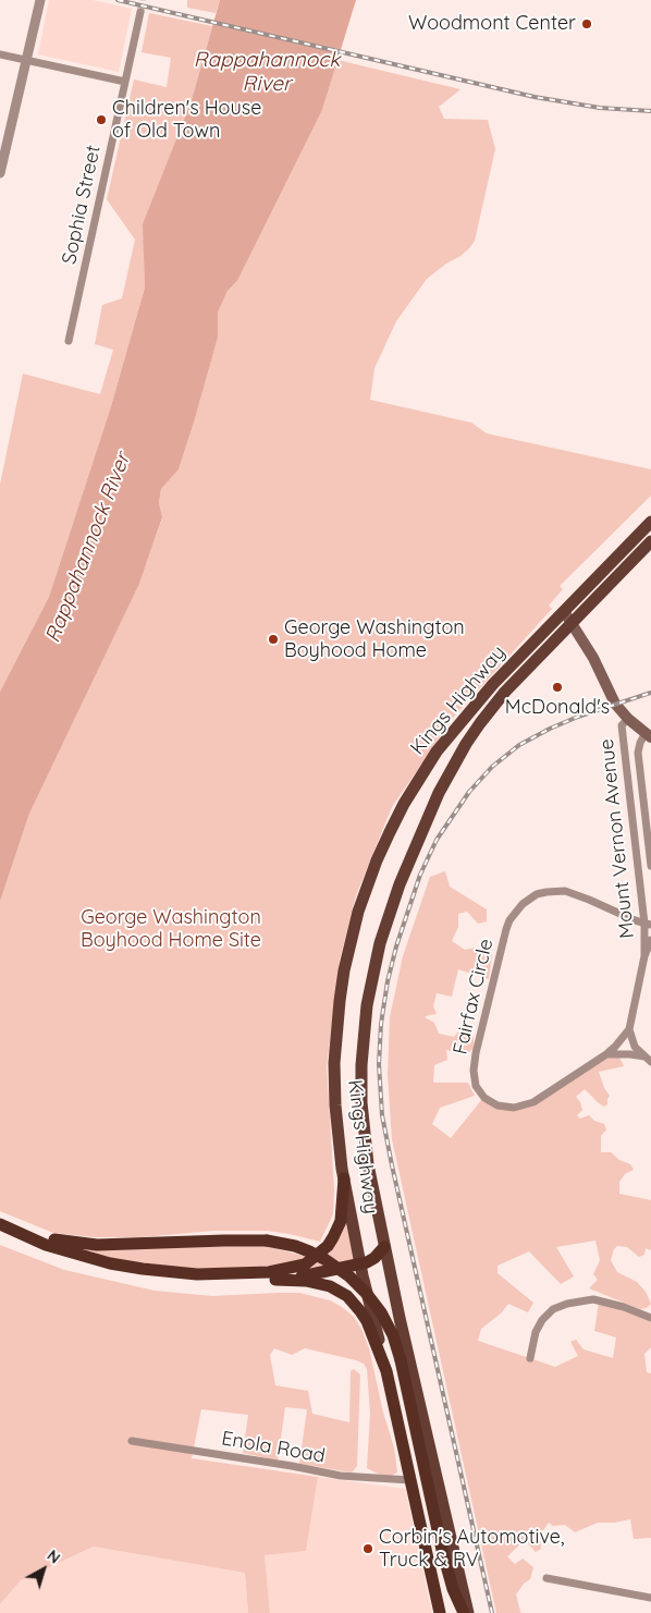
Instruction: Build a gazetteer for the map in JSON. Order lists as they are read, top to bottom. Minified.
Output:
{"streets":{"highway":["Kings Highway"],"street":["Sophia Street","Mount Vernon Avenue","Fairfax Circle","Enola Road"]},"crossings":[["Kings Highway","Enola Road"],["Mount Vernon Avenue","Fairfax Circle"]],"water":["Rappahannock River"],"parks":["George Washington Boyhood Home Site"],"places":["Woodmont Center","Children's House of Old Town","George Washington Boyhood Home","McDonald's","Corbin's Automotive, Truck & RV"],"north":"top right"}
